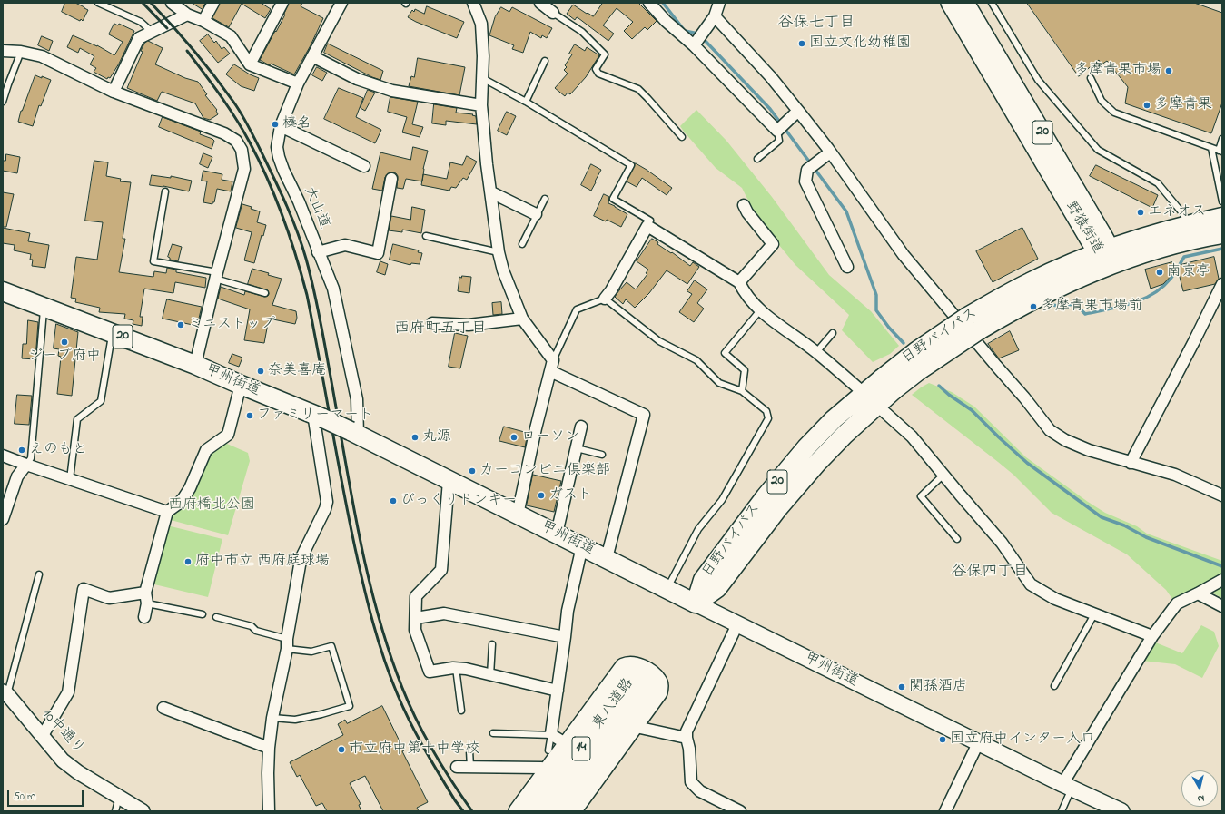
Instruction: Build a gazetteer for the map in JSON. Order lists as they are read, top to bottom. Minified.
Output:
{"streets":{"highway":["20","日野バイパス","甲州街道"],"main road":["野猿街道","東八道路","14"],"street":["大山道","10中通り"]},"crossings":[["大山道","甲州街道"],["野猿街道","日野バイパス"],["日野バイパス","甲州街道"]],"districts":["谷保七丁目","西府町五丁目","谷保四丁目"],"parks":["西府橋北公園"],"places":["国立文化幼稚園","多摩青果市場","多摩青果","榛名","エネオス","南京亭","多摩青果市場前","ミニストップ","ジープ府中","奈美喜庵","ファミリーマート","丸源","ローソン","えのもと","カーコンビニ倶楽部","ガスト","びっくりドンキー","府中市立 西府庭球場","関孫酒店","国立府中インター入口","市立府中第十中学校"],"scale_bar":"50 m","north":"bottom"}
